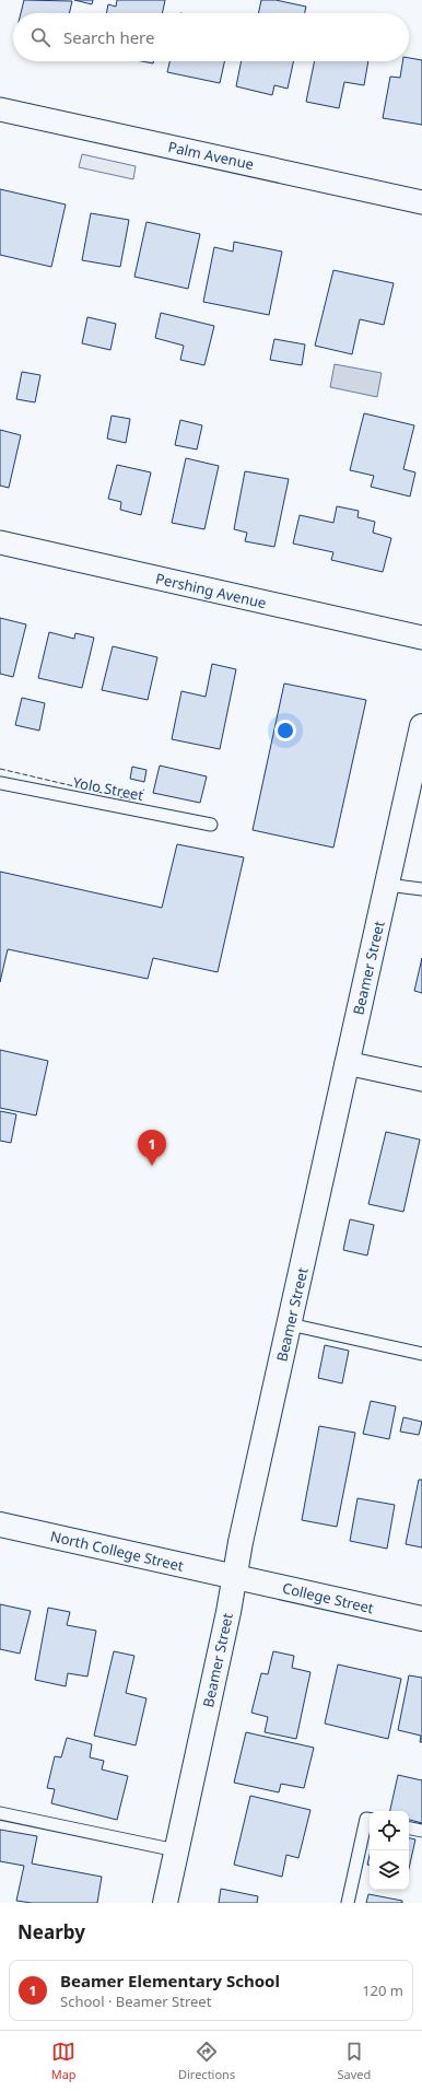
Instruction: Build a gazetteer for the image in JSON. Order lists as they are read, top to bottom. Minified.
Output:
{"streets":{"street":["Palm Avenue","Pershing Avenue","Beamer Street","North College Street","College Street"],"lane":["Yolo Street"]},"crossings":[["Beamer Street","North College Street"],["Beamer Street","College Street"],["North College Street","College Street"]],"page":{"search":"Search here","pins":"1","heading":"Nearby","list":[{"mark":"1","name":"Beamer Elementary School","note":"School · Beamer Street","value":"120 m"}],"nav":["Map","Directions","Saved"]}}
